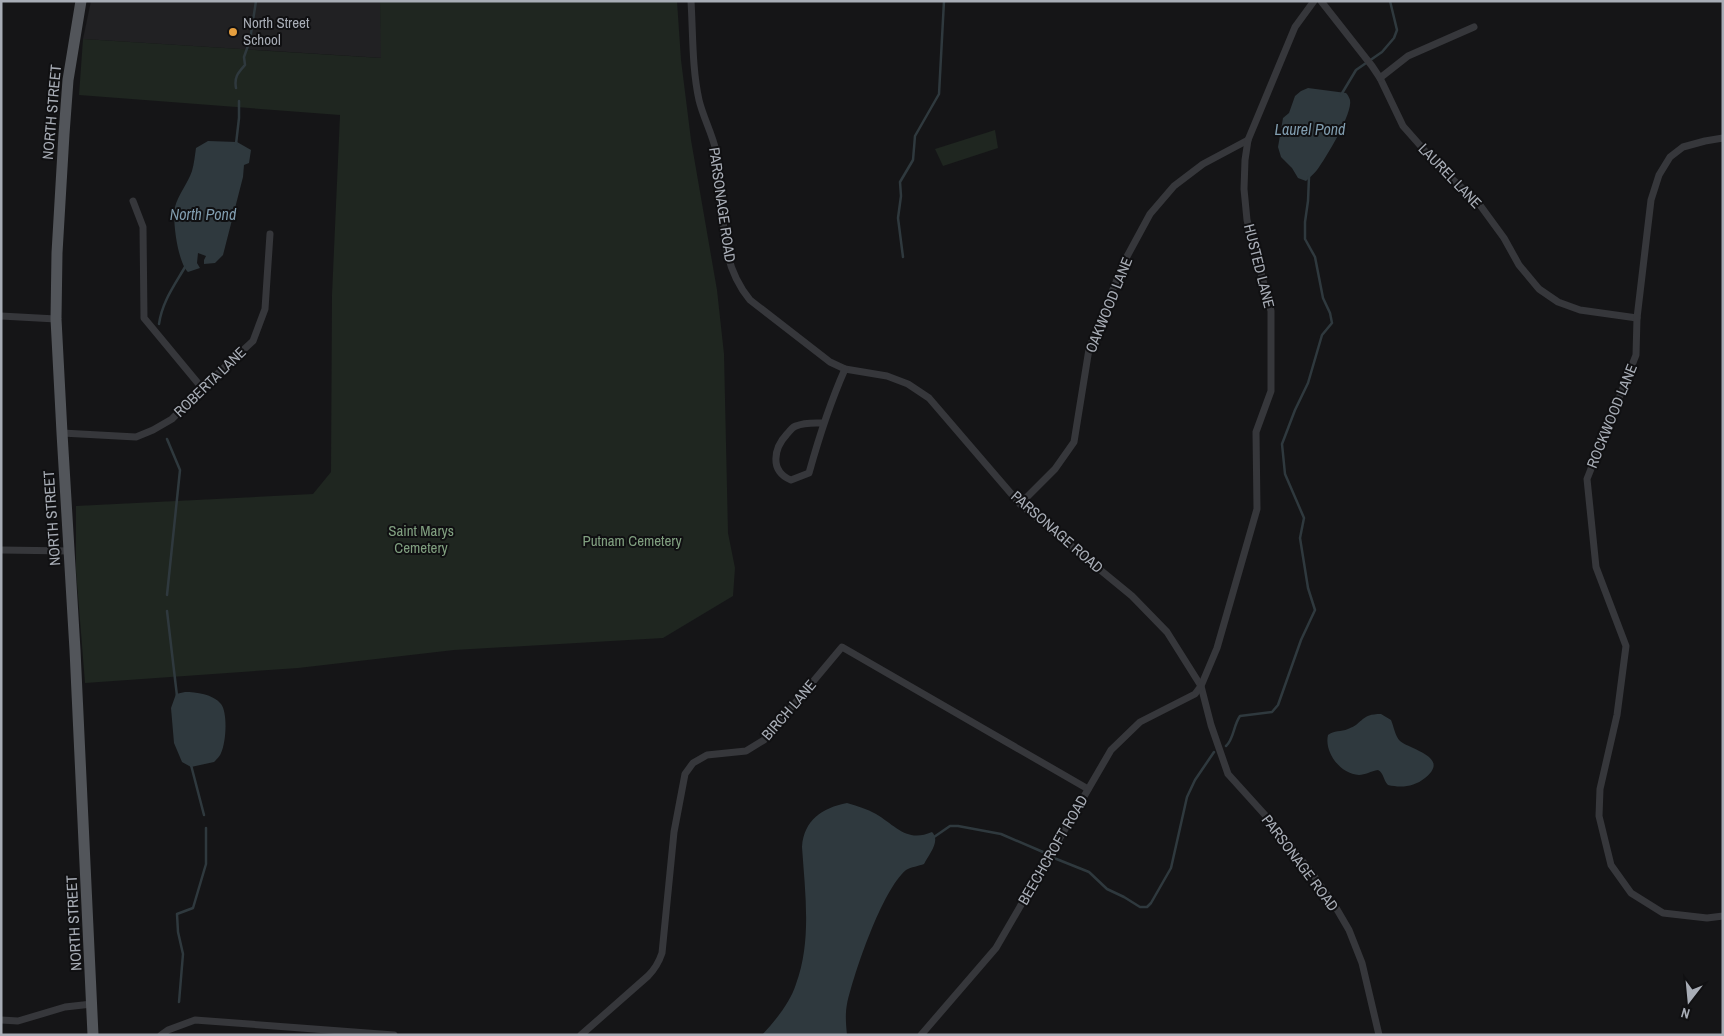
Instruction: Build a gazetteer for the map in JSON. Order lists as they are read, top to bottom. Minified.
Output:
{"streets":{"main road":["NORTH STREET"],"street":["LAUREL LANE","PARSONAGE ROAD","HUSTED LANE","OAKWOOD LANE","ROBERTA LANE","ROCKWOOD LANE","BIRCH LANE","BEECHCROFT ROAD"]},"crossings":[["NORTH STREET","ROBERTA LANE"],["LAUREL LANE","ROCKWOOD LANE"],["PARSONAGE ROAD","HUSTED LANE"],["PARSONAGE ROAD","OAKWOOD LANE"],["PARSONAGE ROAD","BEECHCROFT ROAD"],["HUSTED LANE","OAKWOOD LANE"],["HUSTED LANE","BEECHCROFT ROAD"],["BIRCH LANE","BEECHCROFT ROAD"]],"water":["Laurel Pond","North Pond"],"parks":["Saint Marys Cemetery","Putnam Cemetery"],"places":["North Street School"],"north":"bottom"}
